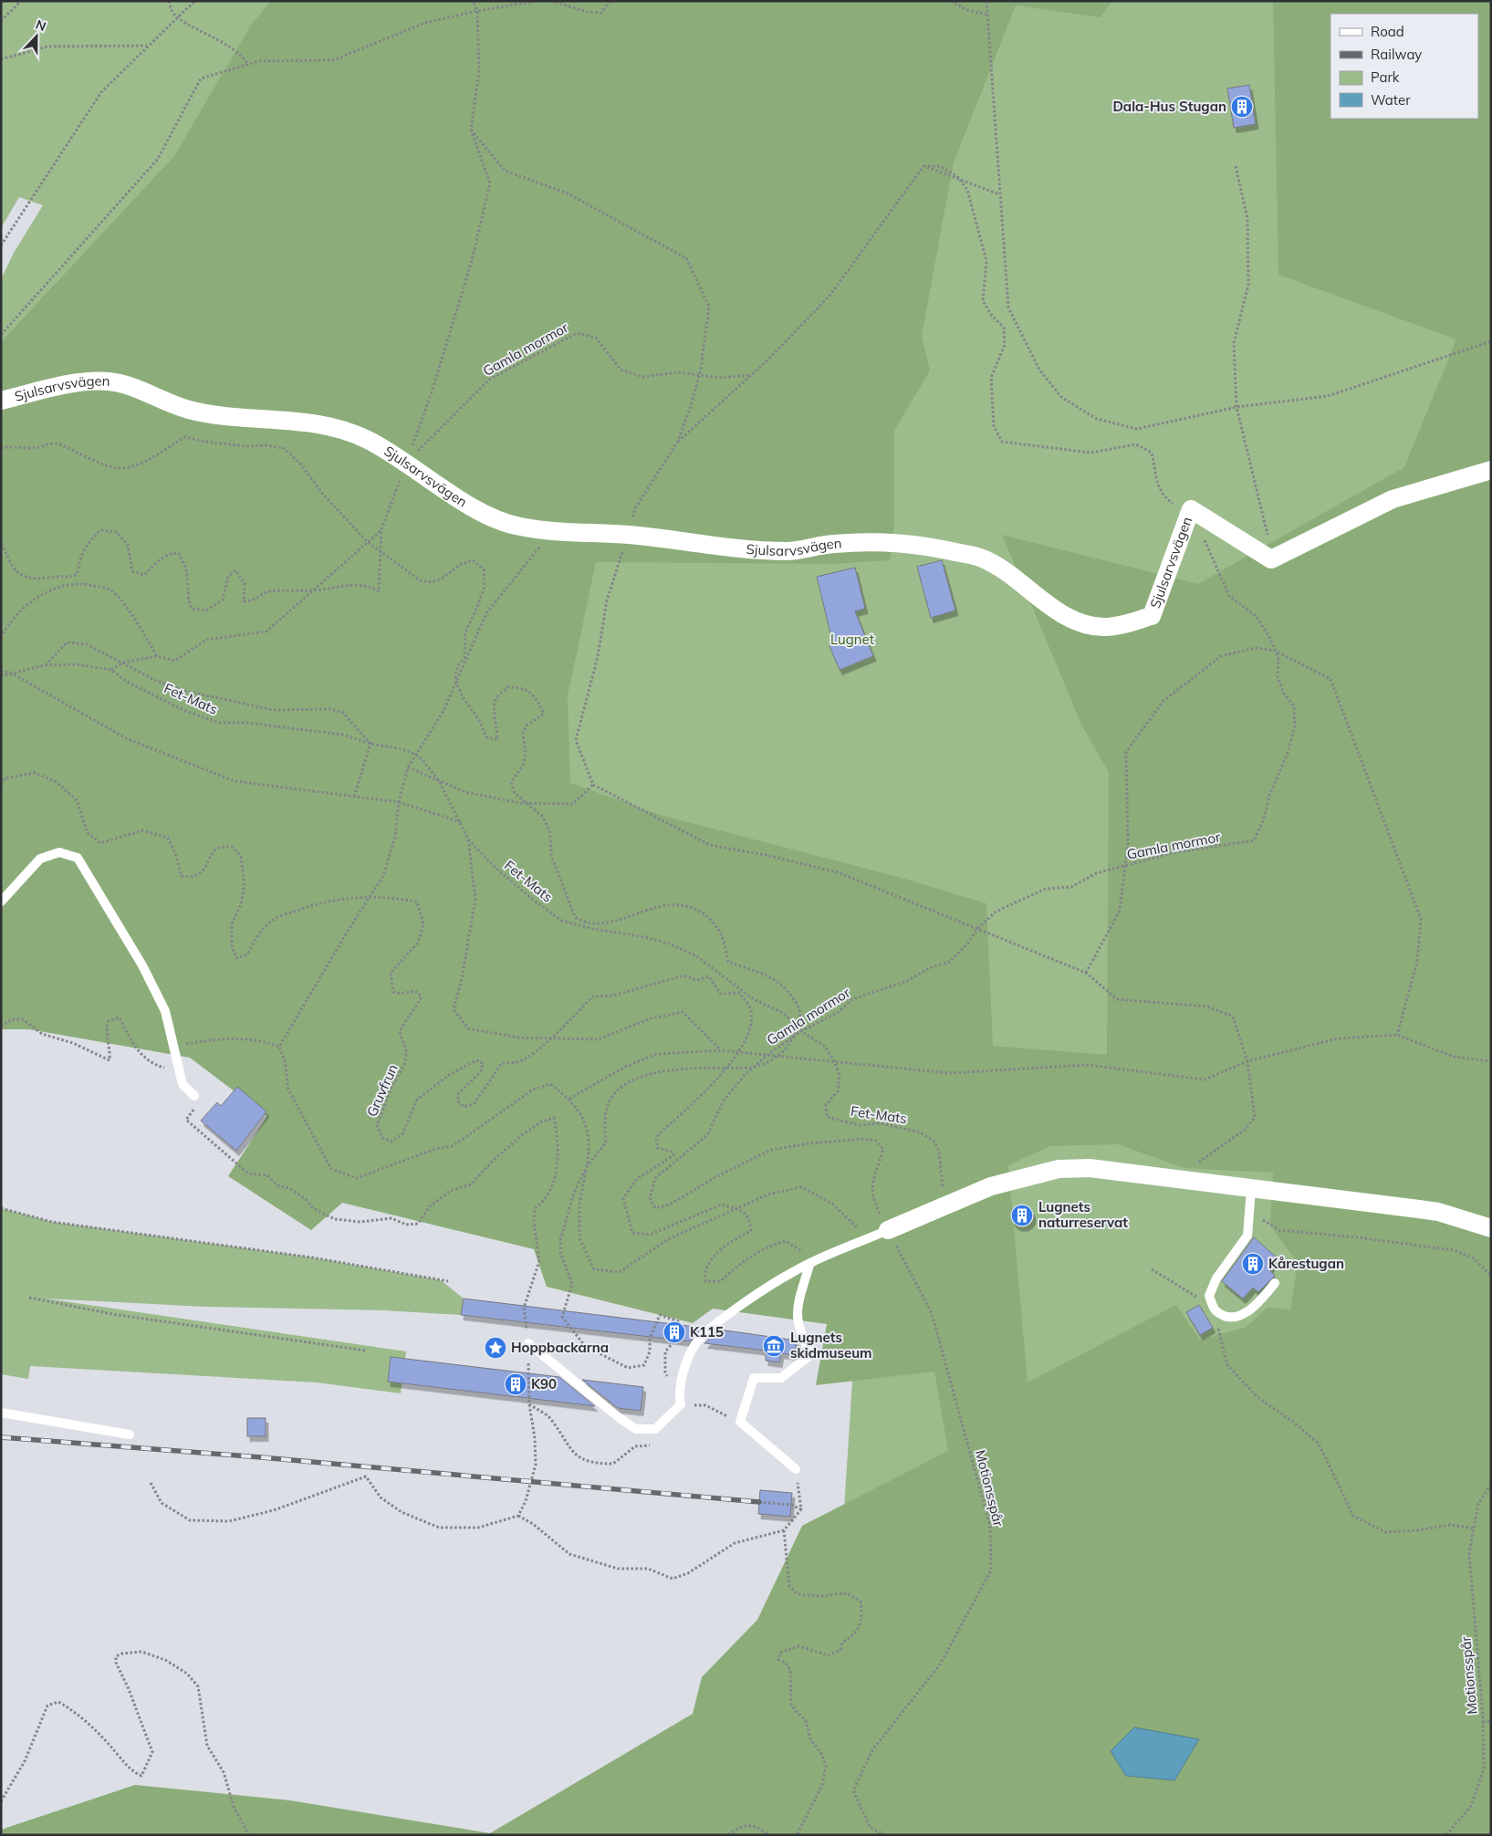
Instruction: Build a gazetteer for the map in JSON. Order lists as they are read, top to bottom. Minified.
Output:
{"streets":{"street":["Sjulsarvsvägen"],"path":["Gamla mormor","Fet-Mats","Gruvfrun","Motionsspår"]},"crossings":[["Gamla mormor","Sjulsarvsvägen"],["Gamla mormor","Fet-Mats"]],"parks":["Lugnet"],"places":{"building":["Dala-Hus Stugan","Lugnets naturreservat","Kårestugan","K115","K90"],"museum":["Lugnets skidmuseum"],"place":["Hoppbackarna"]},"legend":["Road","Railway","Park","Water"],"north":"top"}
